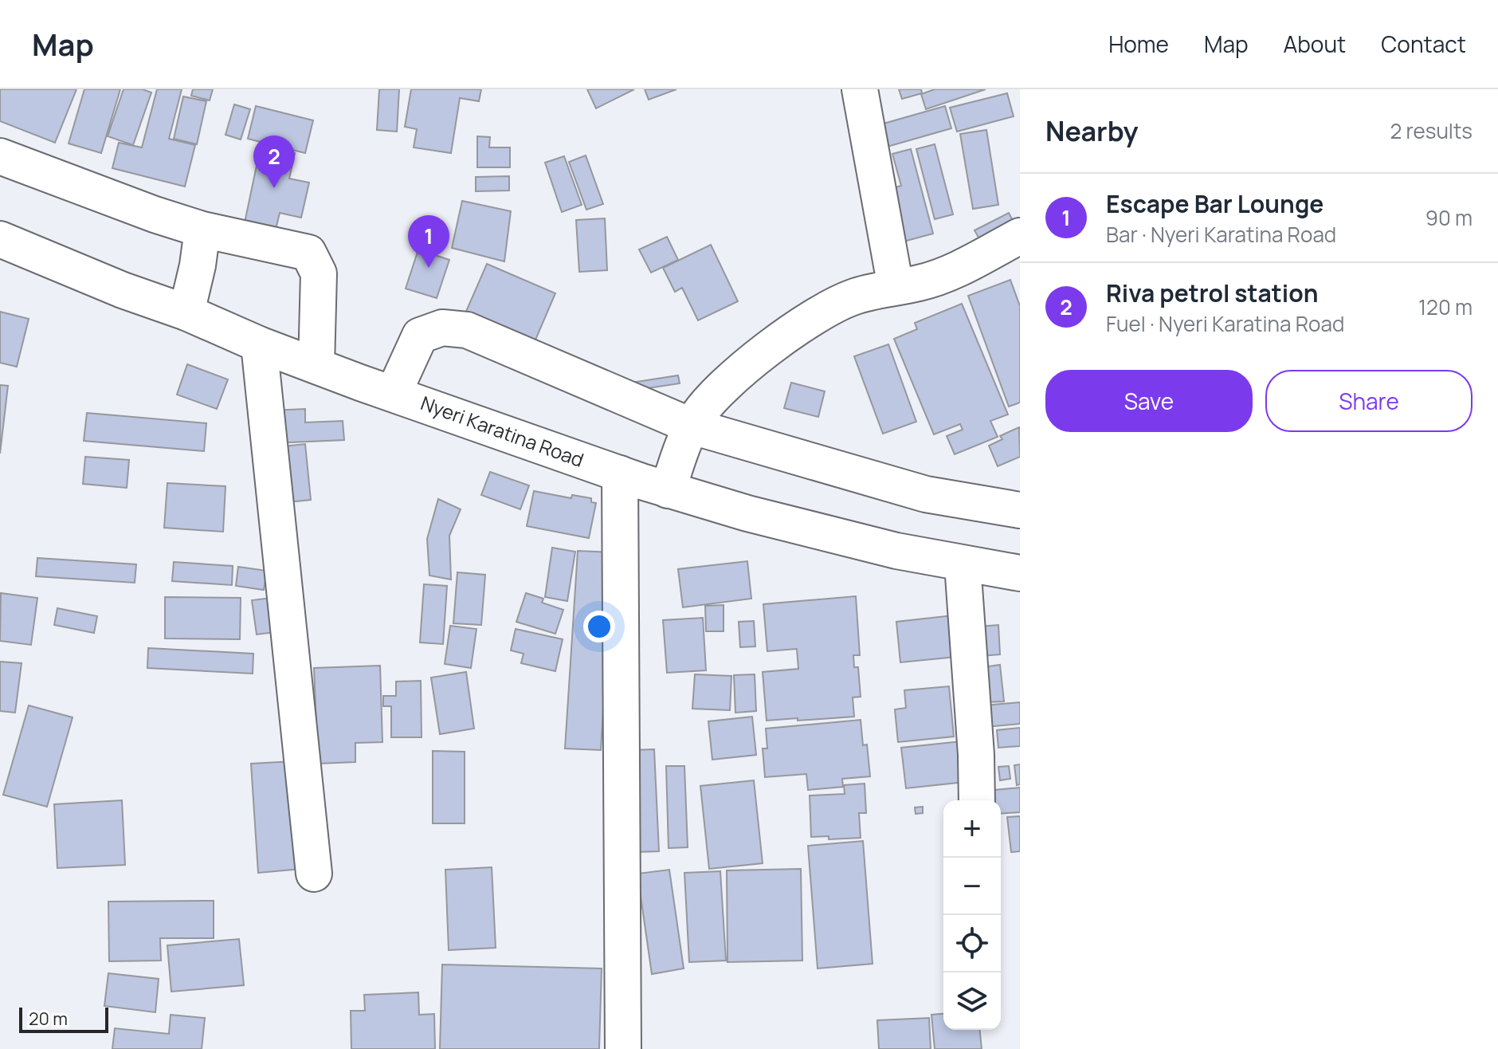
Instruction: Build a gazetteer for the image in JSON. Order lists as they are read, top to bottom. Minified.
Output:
{"streets":{"main road":["Nyeri Karatina Road"]},"scale_bar":"20 m","page":{"header":"Map","nav":["Home","Map","About","Contact"],"heading":["Nearby","2 results"],"pins":["2","1"],"list":[{"mark":"1","name":"Escape Bar Lounge","note":"Bar · Nyeri Karatina Road","value":"90 m"},{"mark":"2","name":"Riva petrol station","note":"Fuel · Nyeri Karatina Road","value":"120 m"}],"buttons":["Save","Share"],"map_buttons":["+","−"],"scale":"20 m"}}
